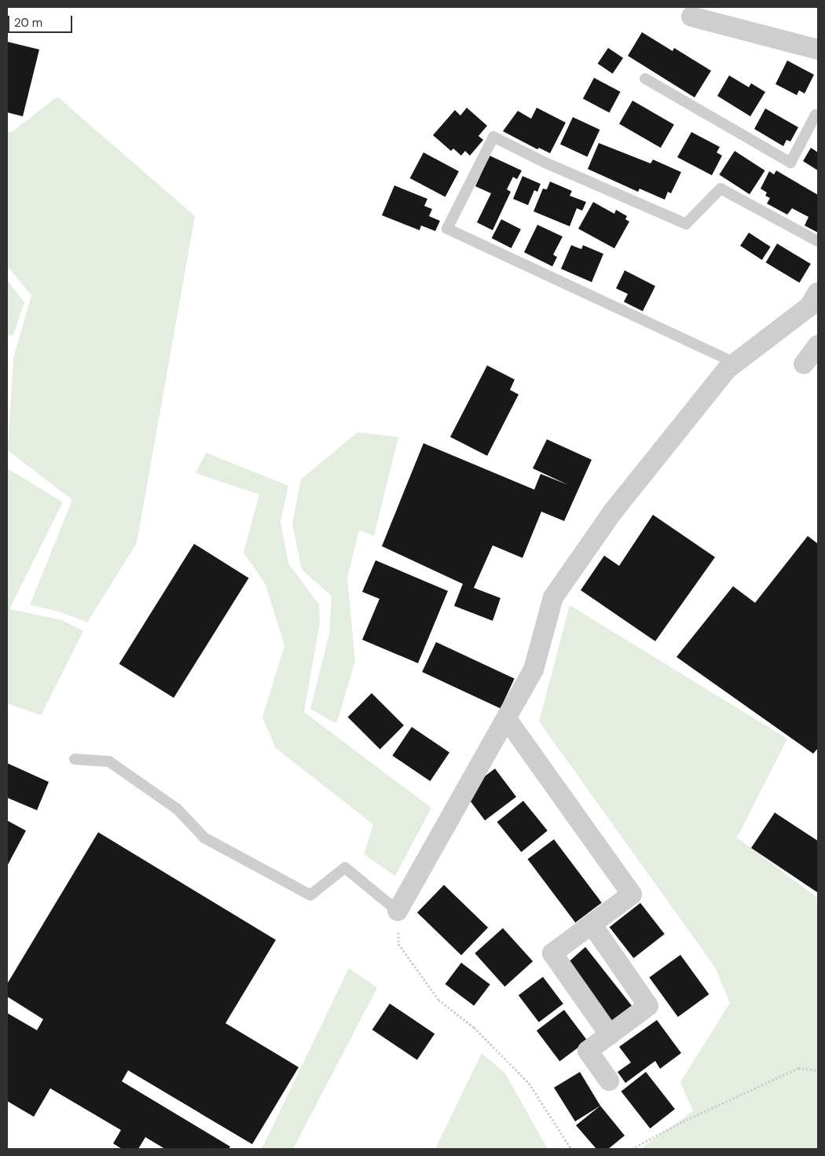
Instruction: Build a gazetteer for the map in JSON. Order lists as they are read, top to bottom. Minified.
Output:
{"scale_bar":"20 m"}
